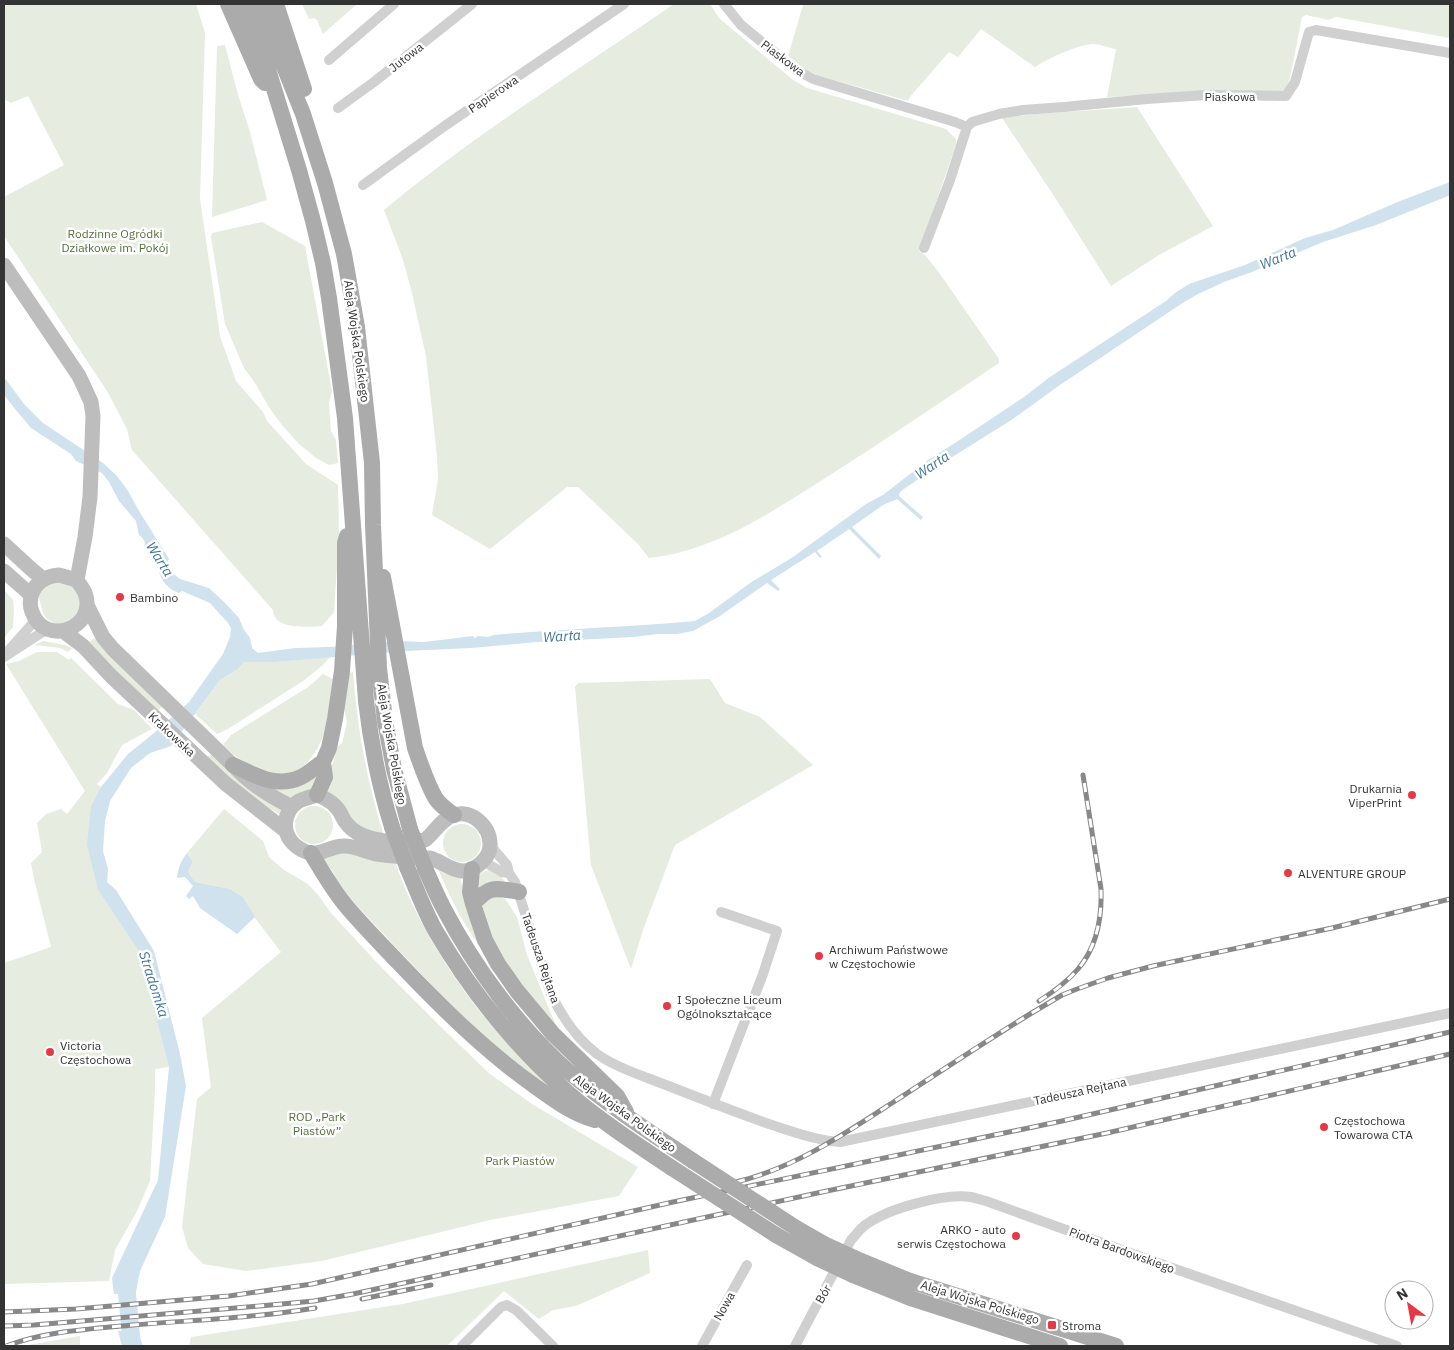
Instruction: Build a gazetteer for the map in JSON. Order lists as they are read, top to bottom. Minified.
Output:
{"streets":{"main road":["Aleja Wojska Polskiego","Krakowska"],"street":["Jutowa","Piaskowa","Papierowa","Tadeusza Rejtana","Piotra Bardowskiego","Bór","Nowa"]},"crossings":[["Piotra Bardowskiego","Bór"]],"water":["Warta","Stradomka"],"parks":["Rodzinne Ogródki Działkowe im. Pokój","ROD „Park Piastów”","Park Piastów"],"places":{"other":["Bambino","Drukarnia ViperPrint","ALVENTURE GROUP","Archiwum Państwowe w Częstochowie","I Społeczne Liceum Ogólnokształcące","Victoria Częstochowa","Częstochowa Towarowa CTA","ARKO - auto serwis Częstochowa"],"transit":["Stroma"]},"north":"top left"}
